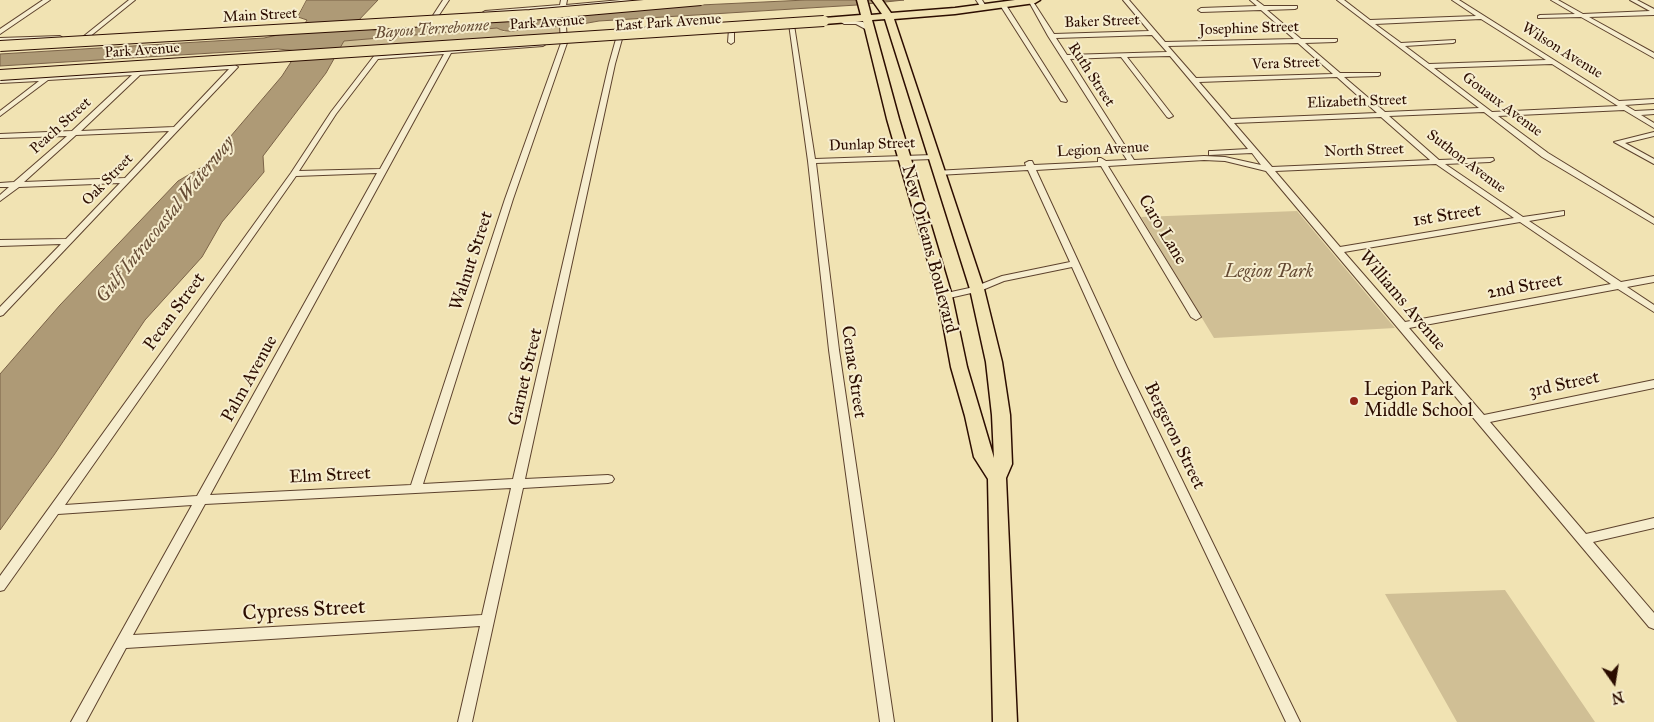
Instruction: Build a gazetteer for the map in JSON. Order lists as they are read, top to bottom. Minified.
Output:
{"streets":{"main road":["Main Street","Park Avenue","New Orleans Boulevard"],"street":["Baker Street","East Park Avenue","Josephine Street","Wilson Avenue","Vera Street","Ruth Street","Elizabeth Street","Gouaux Avenue","Peach Street","Dunlap Street","Legion Avenue","North Street","Suthon Avenue","Oak Street","1st Street","Caro Lane","Walnut Street","2nd Street","Williams Avenue","Pecan Street","Cenac Street","Garnet Street","Palm Avenue","3rd Street","Bergeron Street","Elm Street","Cypress Street"]},"crossings":[["Baker Street","Ruth Street"],["Baker Street","Williams Avenue"],["Park Avenue","Ruth Street"],["Park Avenue","Peach Street"],["Park Avenue","Oak Street"],["Park Avenue","New Orleans Boulevard"],["East Park Avenue","New Orleans Boulevard"],["East Park Avenue","Walnut Street"],["East Park Avenue","Pecan Street"],["East Park Avenue","Cenac Street"],["East Park Avenue","Garnet Street"],["East Park Avenue","Palm Avenue"],["Josephine Street","Suthon Avenue"],["Josephine Street","Williams Avenue"],["Wilson Avenue","Elizabeth Street"],["Vera Street","Suthon Avenue"],["Vera Street","Williams Avenue"],["Ruth Street","Legion Avenue"],["Elizabeth Street","Gouaux Avenue"],["Elizabeth Street","Suthon Avenue"],["Elizabeth Street","Williams Avenue"],["Dunlap Street","Legion Avenue"],["Dunlap Street","New Orleans Boulevard"],["Dunlap Street","Cenac Street"],["Legion Avenue","North Street"],["Legion Avenue","Caro Lane"],["Legion Avenue","New Orleans Boulevard"],["Legion Avenue","Williams Avenue"],["Legion Avenue","Bergeron Street"],["North Street","Suthon Avenue"],["North Street","Williams Avenue"],["Suthon Avenue","1st Street"],["Suthon Avenue","2nd Street"],["1st Street","Williams Avenue"],["Walnut Street","Elm Street"],["2nd Street","Williams Avenue"],["Williams Avenue","3rd Street"],["Pecan Street","Elm Street"],["Garnet Street","Elm Street"],["Garnet Street","Cypress Street"],["Palm Avenue","Elm Street"],["Palm Avenue","Cypress Street"]],"water":["Bayou Terrebonne","Gulf Intracoastal Waterway"],"parks":["Legion Park"],"places":["Legion Park Middle School"],"north":"bottom"}
